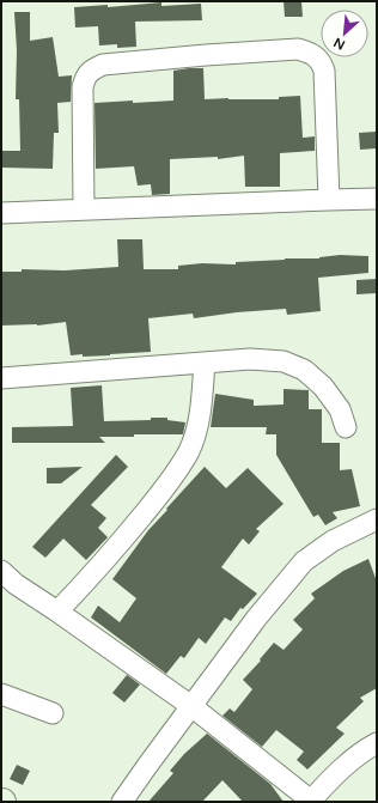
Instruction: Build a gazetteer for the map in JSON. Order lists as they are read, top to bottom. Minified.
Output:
{"north":"bottom left"}
